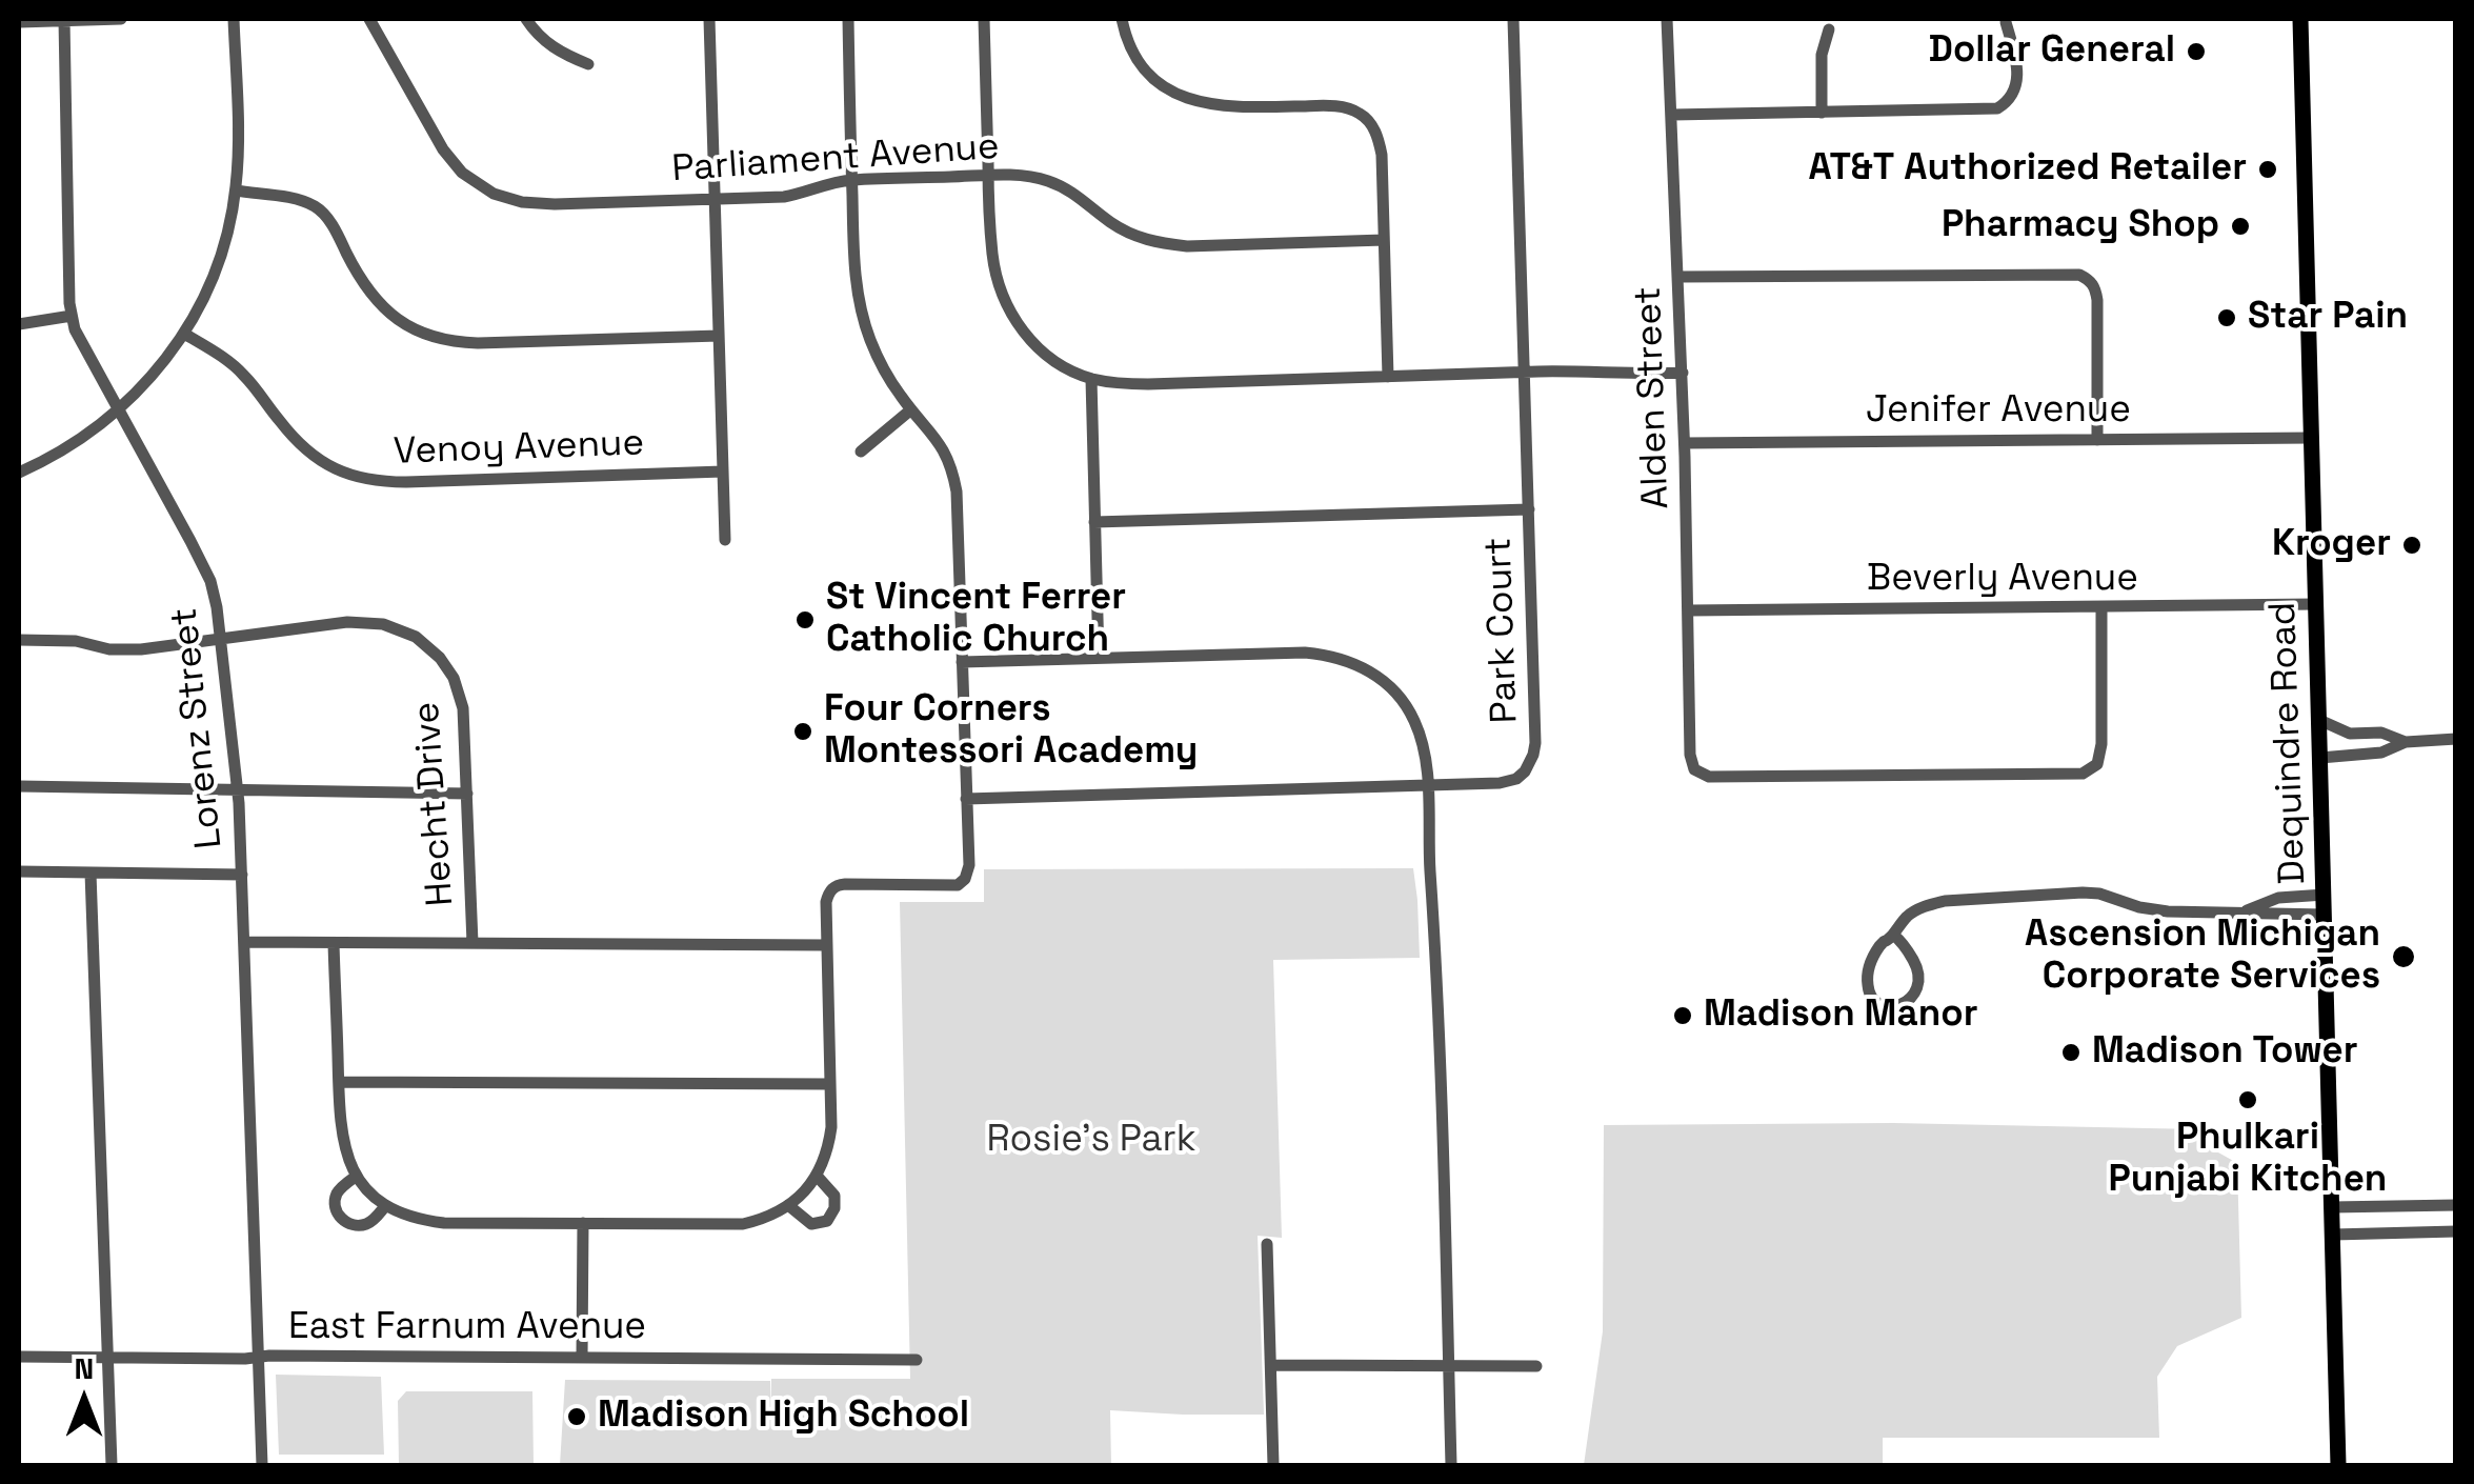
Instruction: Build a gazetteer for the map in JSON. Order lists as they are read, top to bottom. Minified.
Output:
{"streets":{"main road":["Dequindre Road"],"street":["Parliament Avenue","Alden Street","Jenifer Avenue","Venoy Avenue","Beverly Avenue","Park Court","Lorenz Street","Hecht Drive","East Farnum Avenue"]},"crossings":[["Alden Street","Jenifer Avenue"],["Alden Street","Beverly Avenue"],["Jenifer Avenue","Dequindre Road"],["Beverly Avenue","Dequindre Road"],["Lorenz Street","Hecht Drive"],["Lorenz Street","East Farnum Avenue"]],"parks":["Rosie's Park"],"places":["Dollar General","AT&T Authorized Retailer","Pharmacy Shop","Star Pain","Kroger","St Vincent Ferrer Catholic Church","Four Corners Montessori Academy","Ascension Michigan Corporate Services","Madison Manor","Madison Tower","Phulkari Punjabi Kitchen","Madison High School"],"north":"top"}
